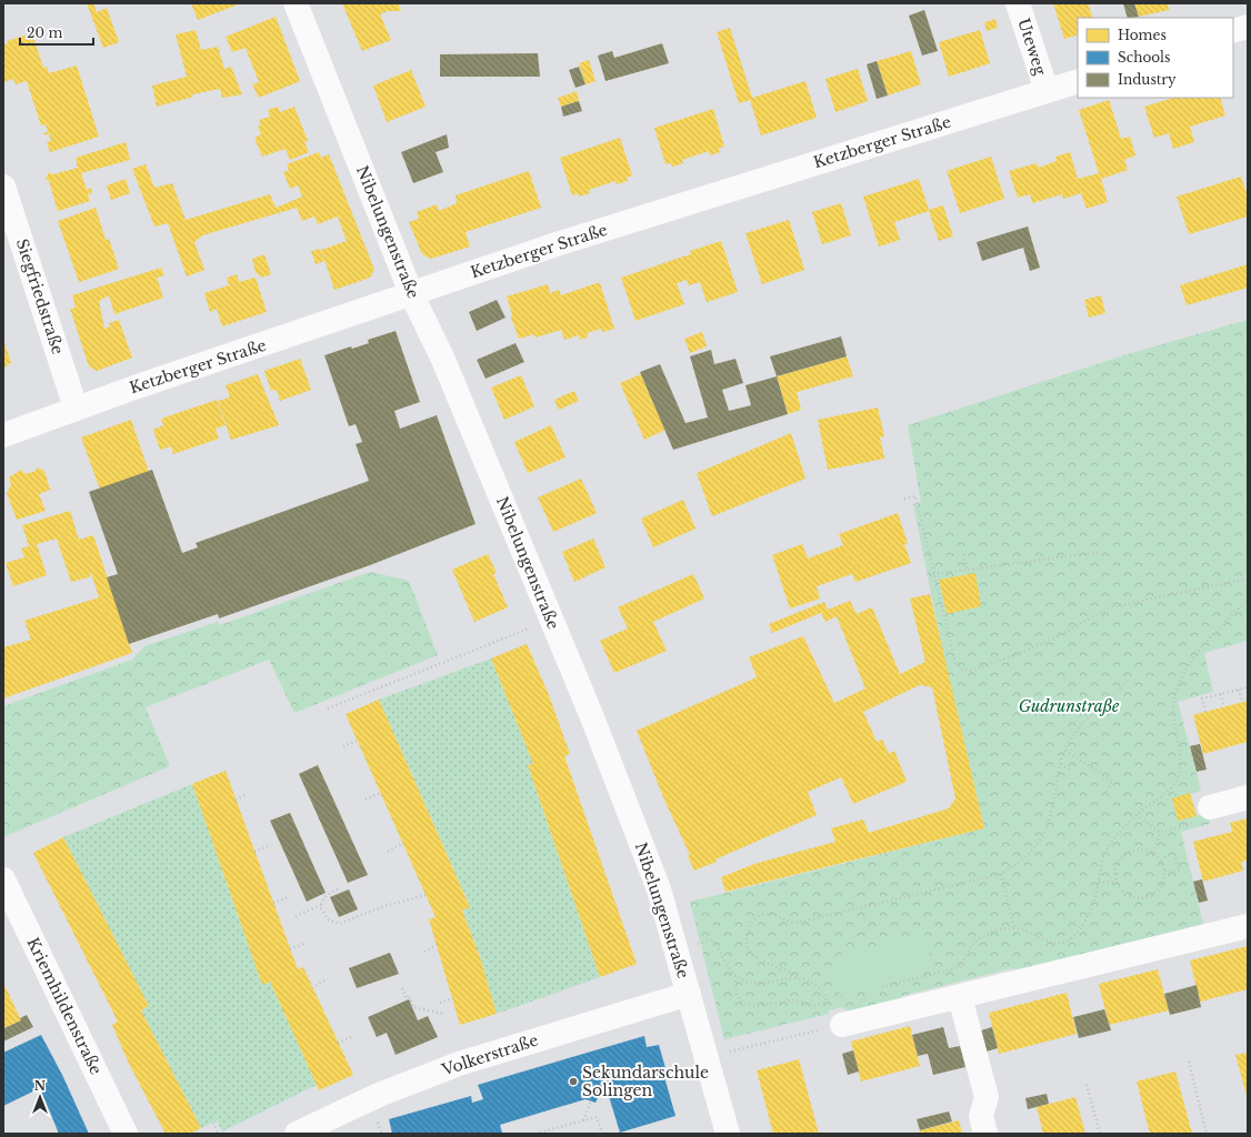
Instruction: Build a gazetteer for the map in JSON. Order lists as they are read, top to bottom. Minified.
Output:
{"streets":{"street":["Uteweg","Ketzberger Straße","Nibelungenstraße","Siegfriedstraße","Kriemhildenstraße","Volkerstraße"]},"crossings":[["Uteweg","Ketzberger Straße"],["Ketzberger Straße","Nibelungenstraße"],["Ketzberger Straße","Siegfriedstraße"],["Nibelungenstraße","Volkerstraße"]],"parks":["Gudrunstraße"],"places":["Sekundarschule Solingen"],"legend":["Homes","Schools","Industry"],"scale_bar":"20 m","north":"top"}
